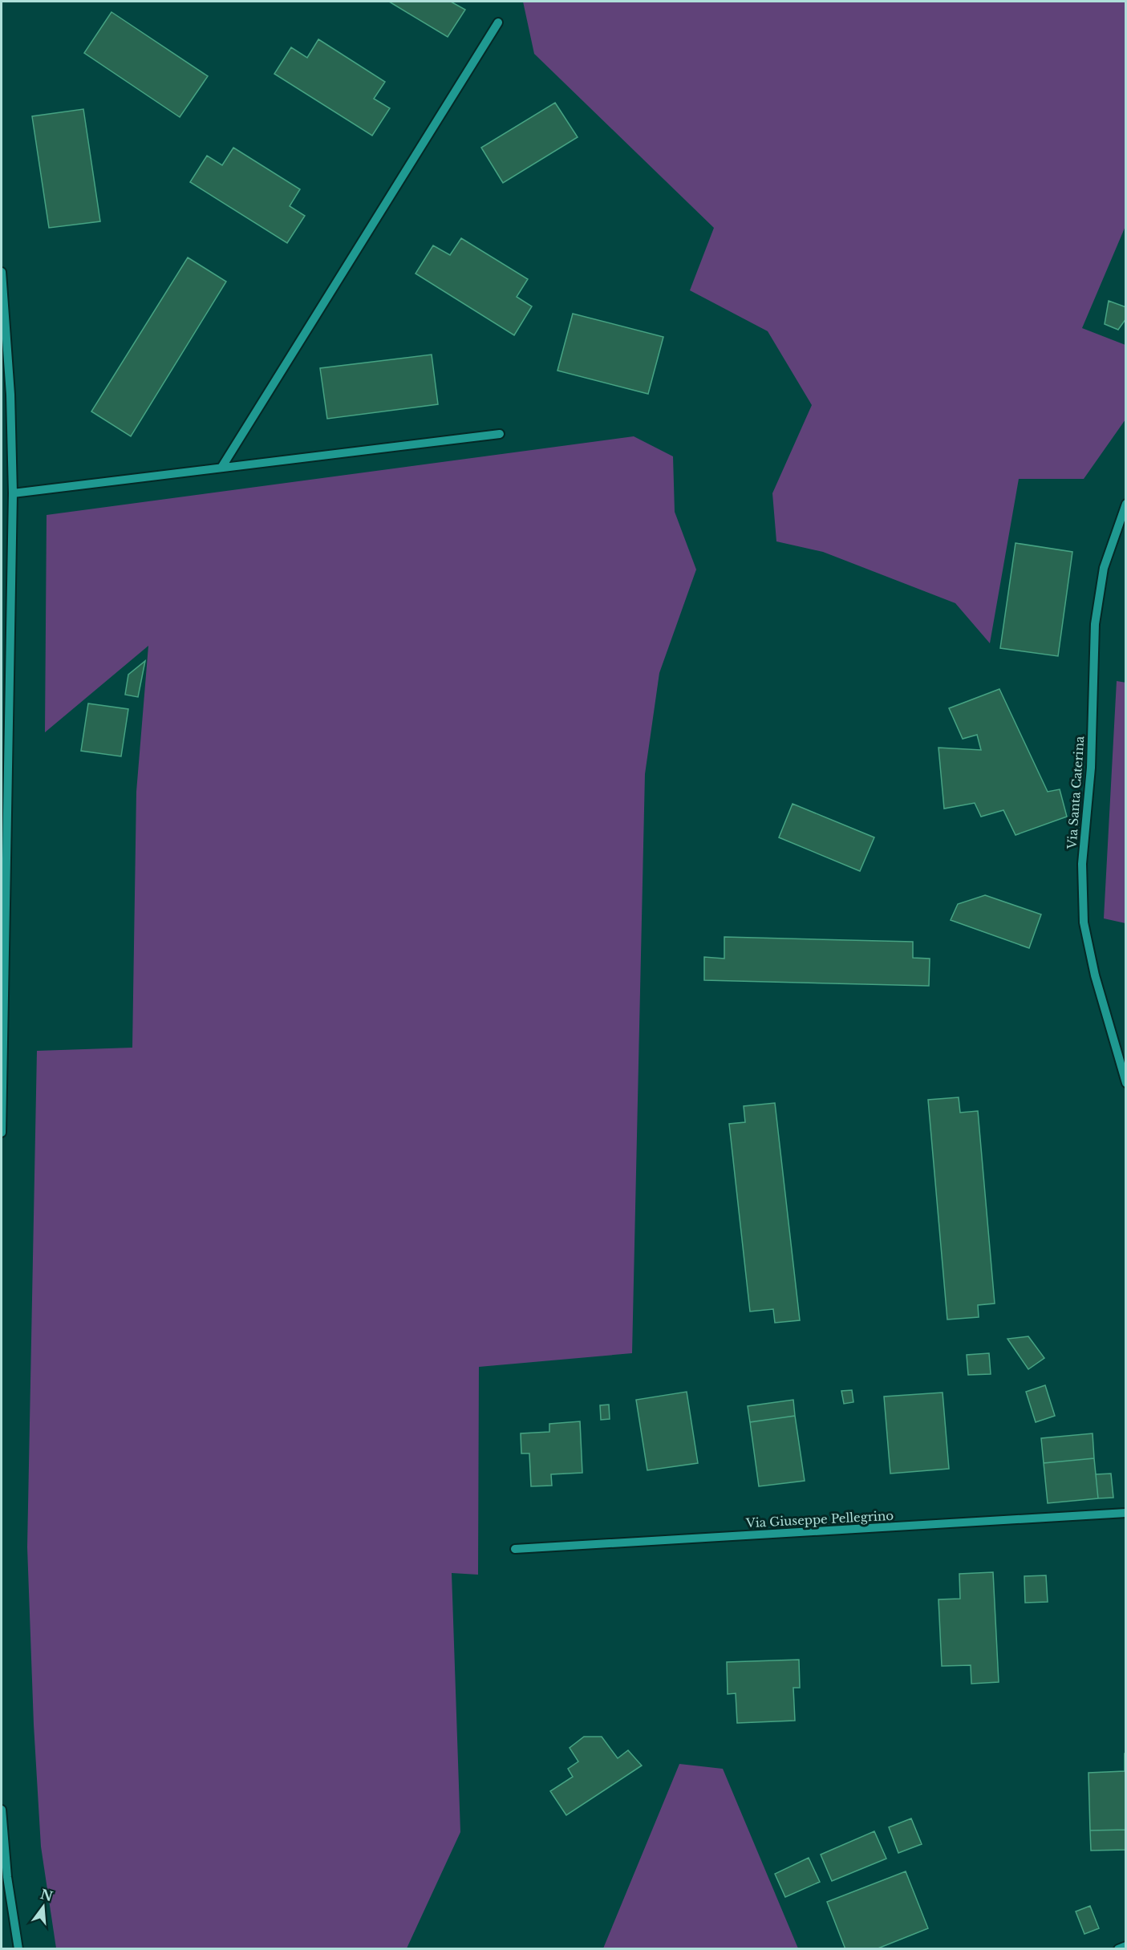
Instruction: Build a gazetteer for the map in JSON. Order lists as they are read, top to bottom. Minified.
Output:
{"streets":{"street":["Via Santa Caterina","Via Giuseppe Pellegrino"]},"north":"top"}
